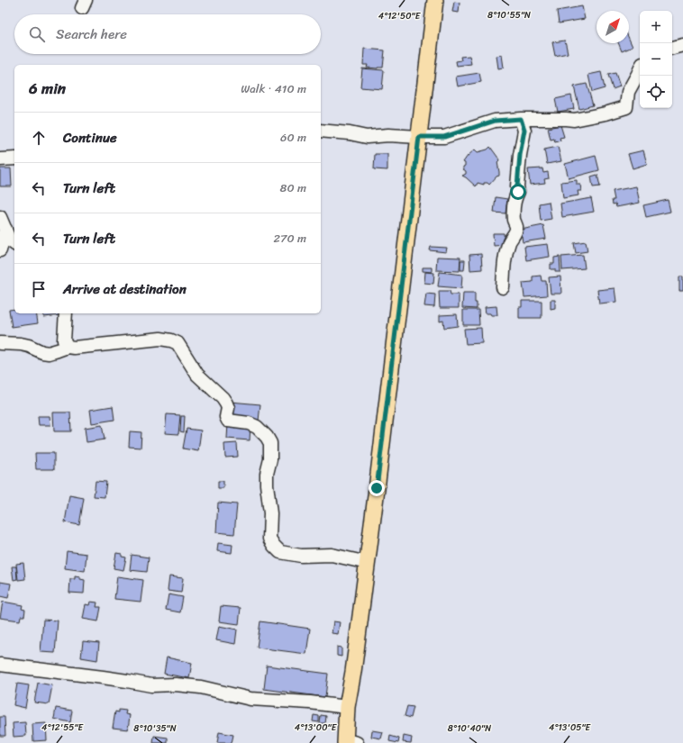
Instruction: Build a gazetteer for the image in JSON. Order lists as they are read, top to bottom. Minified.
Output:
{"north":"top right","page":{"map_buttons":["+","−"],"search":"Search here","heading":["6 min","Walk · 410 m"],"list":[["Continue","60 m"],["Turn left","80 m"],["Turn left","270 m"],"Arrive at destination"]},"coordinates":["8°10'55\"N","4°12'50\"E","4°12'55\"E","4°13'00\"E","4°13'05\"E","8°10'35\"N","8°10'40\"N"]}
